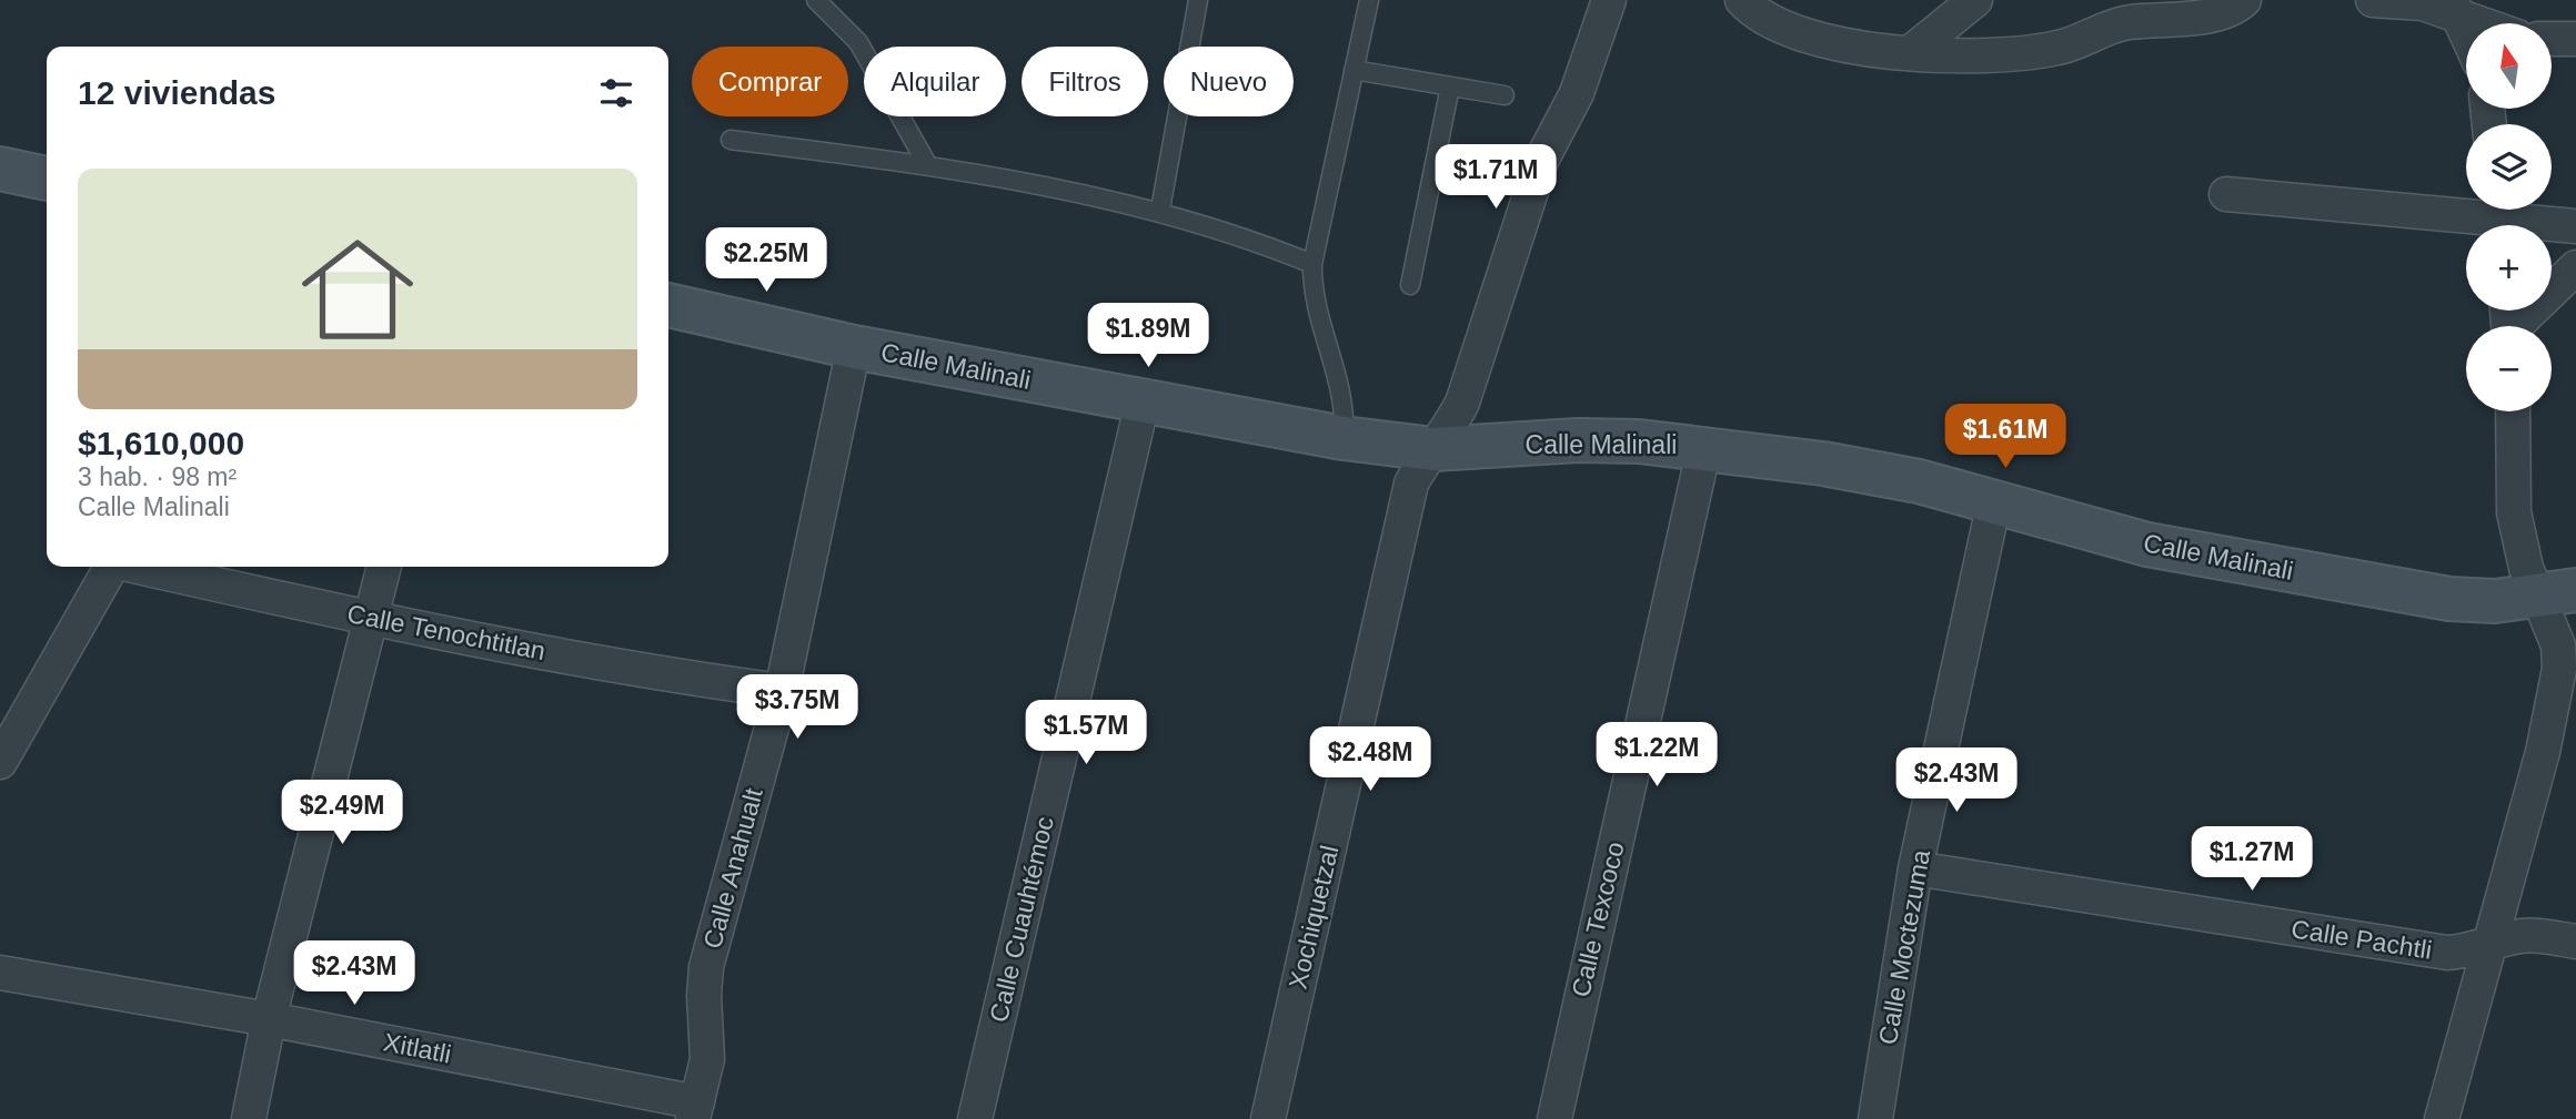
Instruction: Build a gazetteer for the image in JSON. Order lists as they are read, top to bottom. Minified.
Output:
{"streets":{"street":["Calle Malinali","Calle Tenochtitlan","Calle Anahualt","Xochiquetzal","Calle Cuauhtémoc","Calle Texcoco","Calle Pachtli","Calle Moctezuma","Xitlatli"]},"crossings":[["Calle Malinali","Calle Anahualt"],["Calle Malinali","Xochiquetzal"],["Calle Malinali","Calle Cuauhtémoc"],["Calle Malinali","Calle Texcoco"],["Calle Malinali","Calle Moctezuma"],["Calle Tenochtitlan","Calle Anahualt"],["Calle Anahualt","Xitlatli"],["Calle Pachtli","Calle Moctezuma"]],"north":"top","page":{"map_buttons":["+","−"],"chip":["Comprar","Alquilar","Filtros","Nuevo"],"heading":"12 viviendas","list":[{"name":"$1,610,000","note":"3 hab. · 98 m² · Calle Malinali"}],"price":["$1.71M","$2.25M","$1.89M","$1.61M","$3.75M","$1.57M","$1.22M","$2.48M","$2.43M","$2.49M","$1.27M","$2.43M"]}}
